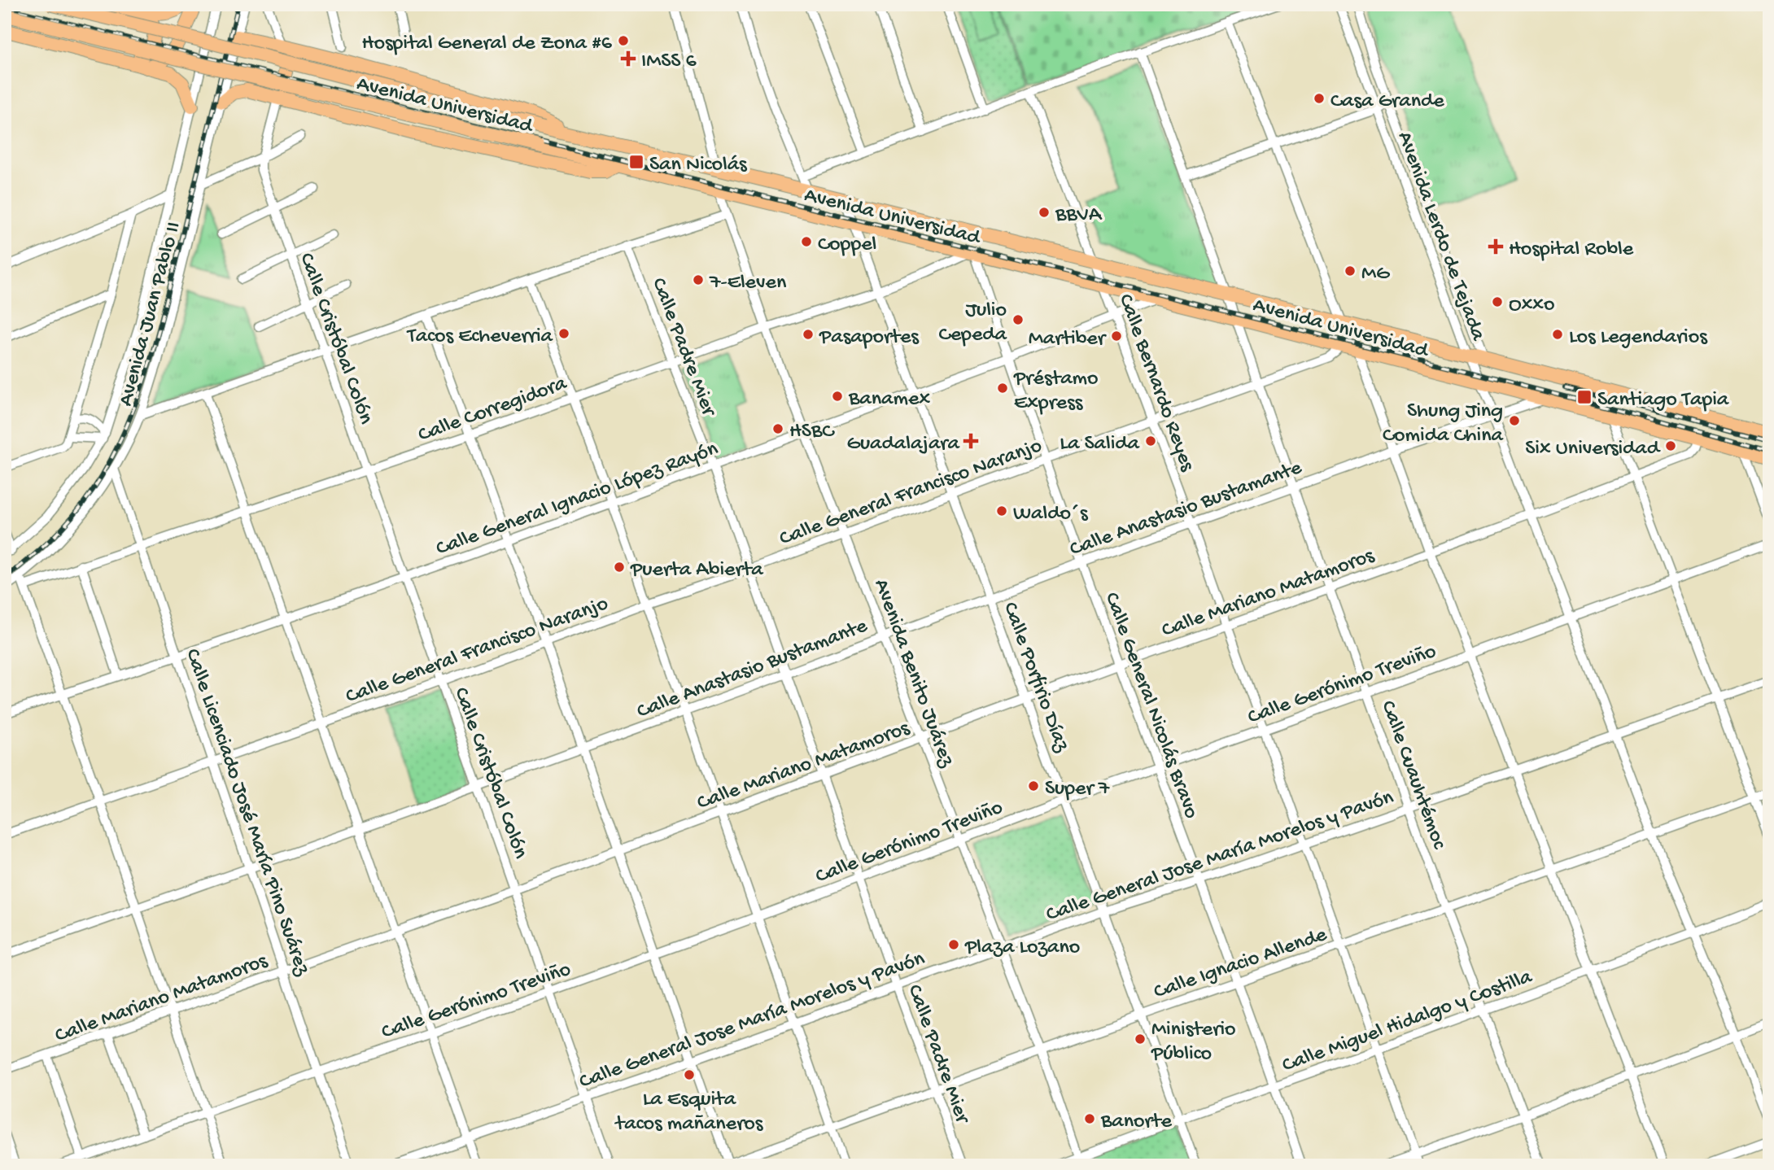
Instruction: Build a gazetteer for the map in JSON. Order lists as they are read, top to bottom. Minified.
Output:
{"streets":{"highway":["Avenida Universidad"],"street":["Avenida Lerdo de Tejada","Avenida Juan Pablo II","Calle Cristóbal Colón","Calle Padre Mier","Calle Bernardo Reyes","Calle Corregidora","Calle General Francisco Naranjo","Calle General Ignacio López Rayón","Calle Anastasio Bustamante","Calle Mariano Matamoros","Avenida Benito Juárez","Calle Porfirio Díaz","Calle Gerónimo Treviño","Calle General Nicolás Bravo","Calle Cuauhtémoc","Calle Licenciado José María Pino Suárez","Calle General Jose María Morelos y Pavón","Calle Ignacio Allende","Calle Miguel Hidalgo y Costilla"]},"crossings":[["Avenida Universidad","Avenida Lerdo de Tejada"],["Avenida Universidad","Calle Bernardo Reyes"],["Avenida Universidad","Calle Corregidora"],["Avenida Universidad","Calle General Francisco Naranjo"],["Avenida Universidad","Calle General Ignacio López Rayón"],["Avenida Universidad","Calle Anastasio Bustamante"],["Avenida Universidad","Calle Mariano Matamoros"],["Avenida Universidad","Avenida Benito Juárez"],["Avenida Universidad","Calle Porfirio Díaz"],["Avenida Universidad","Calle General Nicolás Bravo"],["Avenida Universidad","Calle Cuauhtémoc"],["Avenida Lerdo de Tejada","Calle Anastasio Bustamante"],["Avenida Lerdo de Tejada","Calle Mariano Matamoros"],["Avenida Lerdo de Tejada","Calle Gerónimo Treviño"],["Avenida Lerdo de Tejada","Calle General Jose María Morelos y Pavón"],["Avenida Lerdo de Tejada","Calle Ignacio Allende"],["Avenida Lerdo de Tejada","Calle Miguel Hidalgo y Costilla"],["Avenida Juan Pablo II","Calle Licenciado José María Pino Suárez"],["Calle Cristóbal Colón","Calle Corregidora"],["Calle Cristóbal Colón","Calle General Francisco Naranjo"],["Calle Cristóbal Colón","Calle General Ignacio López Rayón"],["Calle Cristóbal Colón","Calle Anastasio Bustamante"],["Calle Cristóbal Colón","Calle Mariano Matamoros"],["Calle Cristóbal Colón","Calle Gerónimo Treviño"],["Calle Cristóbal Colón","Calle General Jose María Morelos y Pavón"],["Calle Padre Mier","Calle Corregidora"],["Calle Padre Mier","Calle General Francisco Naranjo"],["Calle Padre Mier","Calle General Ignacio López Rayón"],["Calle Padre Mier","Calle Anastasio Bustamante"],["Calle Padre Mier","Calle Mariano Matamoros"],["Calle Padre Mier","Calle Gerónimo Treviño"],["Calle Padre Mier","Calle General Jose María Morelos y Pavón"],["Calle Padre Mier","Calle Ignacio Allende"],["Calle Bernardo Reyes","Calle General Francisco Naranjo"],["Calle Bernardo Reyes","Calle General Ignacio López Rayón"],["Calle Bernardo Reyes","Calle Anastasio Bustamante"],["Calle Bernardo Reyes","Calle Mariano Matamoros"],["Calle Bernardo Reyes","Calle Gerónimo Treviño"],["Calle Bernardo Reyes","Calle General Jose María Morelos y Pavón"],["Calle Bernardo Reyes","Calle Ignacio Allende"],["Calle Bernardo Reyes","Calle Miguel Hidalgo y Costilla"],["Calle Corregidora","Avenida Benito Juárez"],["Calle Corregidora","Calle Porfirio Díaz"],["Calle Corregidora","Calle General Nicolás Bravo"],["Calle Corregidora","Calle Licenciado José María Pino Suárez"],["Calle General Francisco Naranjo","Avenida Benito Juárez"],["Calle General Francisco Naranjo","Calle Porfirio Díaz"],["Calle General Francisco Naranjo","Calle General Nicolás Bravo"],["Calle General Francisco Naranjo","Calle Cuauhtémoc"],["Calle General Francisco Naranjo","Calle Licenciado José María Pino Suárez"],["Calle General Ignacio López Rayón","Avenida Benito Juárez"],["Calle General Ignacio López Rayón","Calle Porfirio Díaz"],["Calle General Ignacio López Rayón","Calle General Nicolás Bravo"],["Calle General Ignacio López Rayón","Calle Licenciado José María Pino Suárez"],["Calle Anastasio Bustamante","Avenida Benito Juárez"],["Calle Anastasio Bustamante","Calle Porfirio Díaz"],["Calle Anastasio Bustamante","Calle General Nicolás Bravo"],["Calle Anastasio Bustamante","Calle Cuauhtémoc"],["Calle Anastasio Bustamante","Calle Licenciado José María Pino Suárez"],["Calle Mariano Matamoros","Avenida Benito Juárez"],["Calle Mariano Matamoros","Calle Porfirio Díaz"],["Calle Mariano Matamoros","Calle General Nicolás Bravo"],["Calle Mariano Matamoros","Calle Cuauhtémoc"],["Calle Mariano Matamoros","Calle Licenciado José María Pino Suárez"],["Avenida Benito Juárez","Calle Gerónimo Treviño"],["Avenida Benito Juárez","Calle General Jose María Morelos y Pavón"],["Avenida Benito Juárez","Calle Ignacio Allende"],["Avenida Benito Juárez","Calle Miguel Hidalgo y Costilla"],["Calle Porfirio Díaz","Calle Gerónimo Treviño"],["Calle Porfirio Díaz","Calle General Jose María Morelos y Pavón"],["Calle Porfirio Díaz","Calle Ignacio Allende"],["Calle Porfirio Díaz","Calle Miguel Hidalgo y Costilla"],["Calle Gerónimo Treviño","Calle General Nicolás Bravo"],["Calle Gerónimo Treviño","Calle Cuauhtémoc"],["Calle Gerónimo Treviño","Calle Licenciado José María Pino Suárez"],["Calle General Nicolás Bravo","Calle General Jose María Morelos y Pavón"],["Calle General Nicolás Bravo","Calle Ignacio Allende"],["Calle General Nicolás Bravo","Calle Miguel Hidalgo y Costilla"],["Calle Cuauhtémoc","Calle General Jose María Morelos y Pavón"],["Calle Cuauhtémoc","Calle Ignacio Allende"],["Calle Cuauhtémoc","Calle Miguel Hidalgo y Costilla"]],"places":{"other":["Hospital General de Zona #6","Casa Grande","BBVA","Coppel","MG","7-Eleven","Oxxo","Julio Cepeda","Tacos Echeverria","Pasaportes","Los Legendarios","Martiber","Préstamo Express","Banamex","Shung Jing Comida China","HSBC","La Salida","Six Universidad","Waldo´s","Puerta Abierta","Super 7","Plaza Lozano","Ministerio Público","La Esquita tacos mañaneros","Banorte"],"health":["IMSS 6","Hospital Roble","Guadalajara"],"transit":["San Nicolás","Santiago Tapia"]}}
